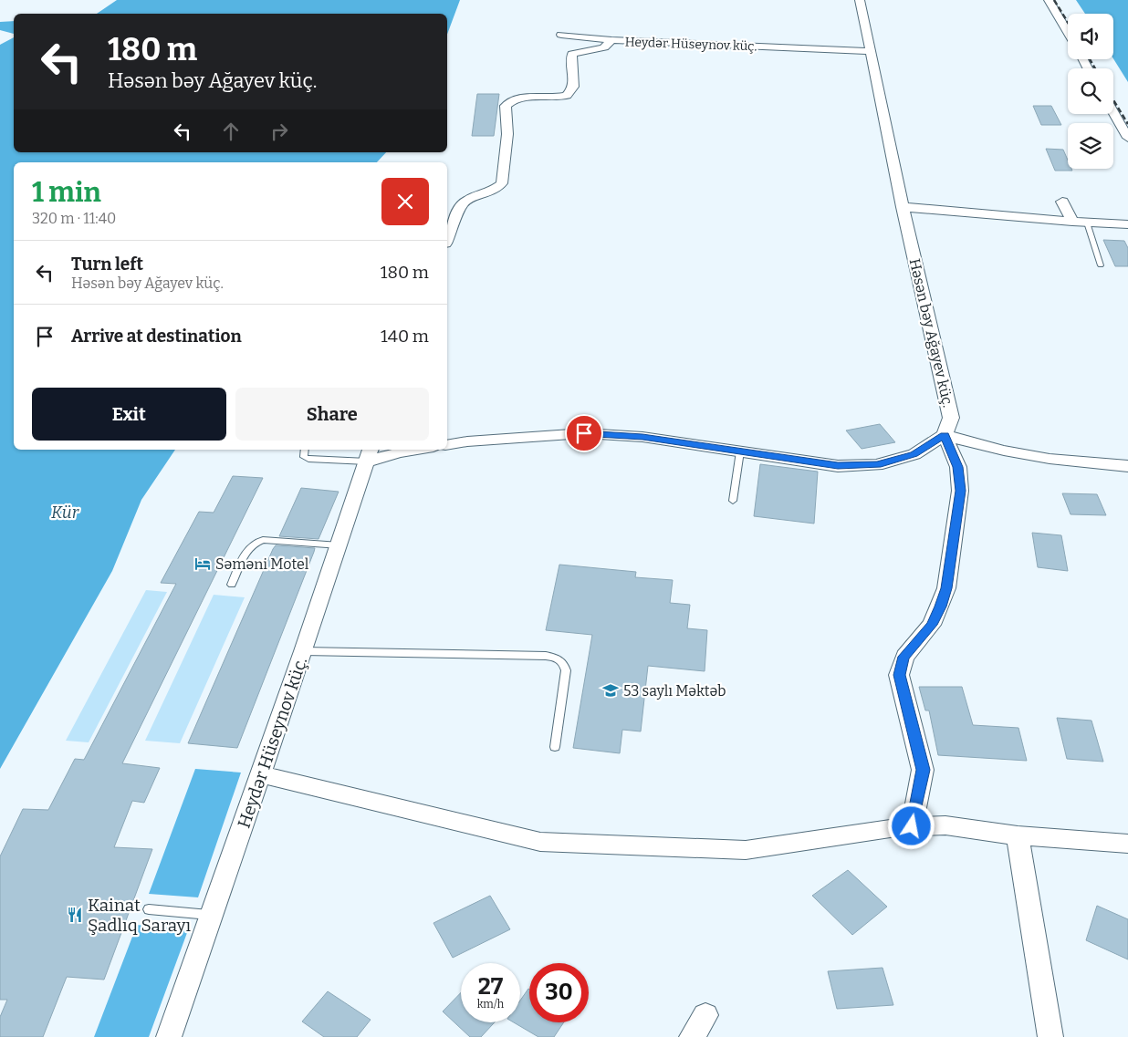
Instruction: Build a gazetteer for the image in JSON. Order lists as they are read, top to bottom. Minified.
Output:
{"streets":{"street":["Heydər Hüseynov küç.","Həsən bəy Ağayev küç."]},"crossings":[["Heydər Hüseynov küç.","Həsən bəy Ağayev küç."]],"water":["Kür"],"places":{"hotel":["Səməni Motel"],"school or university":["53 saylı Məktəb"],"restaurant":["Kainat Şadlıq Sarayı"]},"page":{"turn":["180 m","Həsən bəy Ağayev küç."],"heading":["1 min","320 m · 11:40"],"list":[{"name":"Turn left","note":"Həsən bəy Ağayev küç.","value":"180 m"},{"name":"Arrive at destination","value":"140 m"}],"buttons":["Exit","Share"],"speed":"27 km/h","limit":"30"}}
